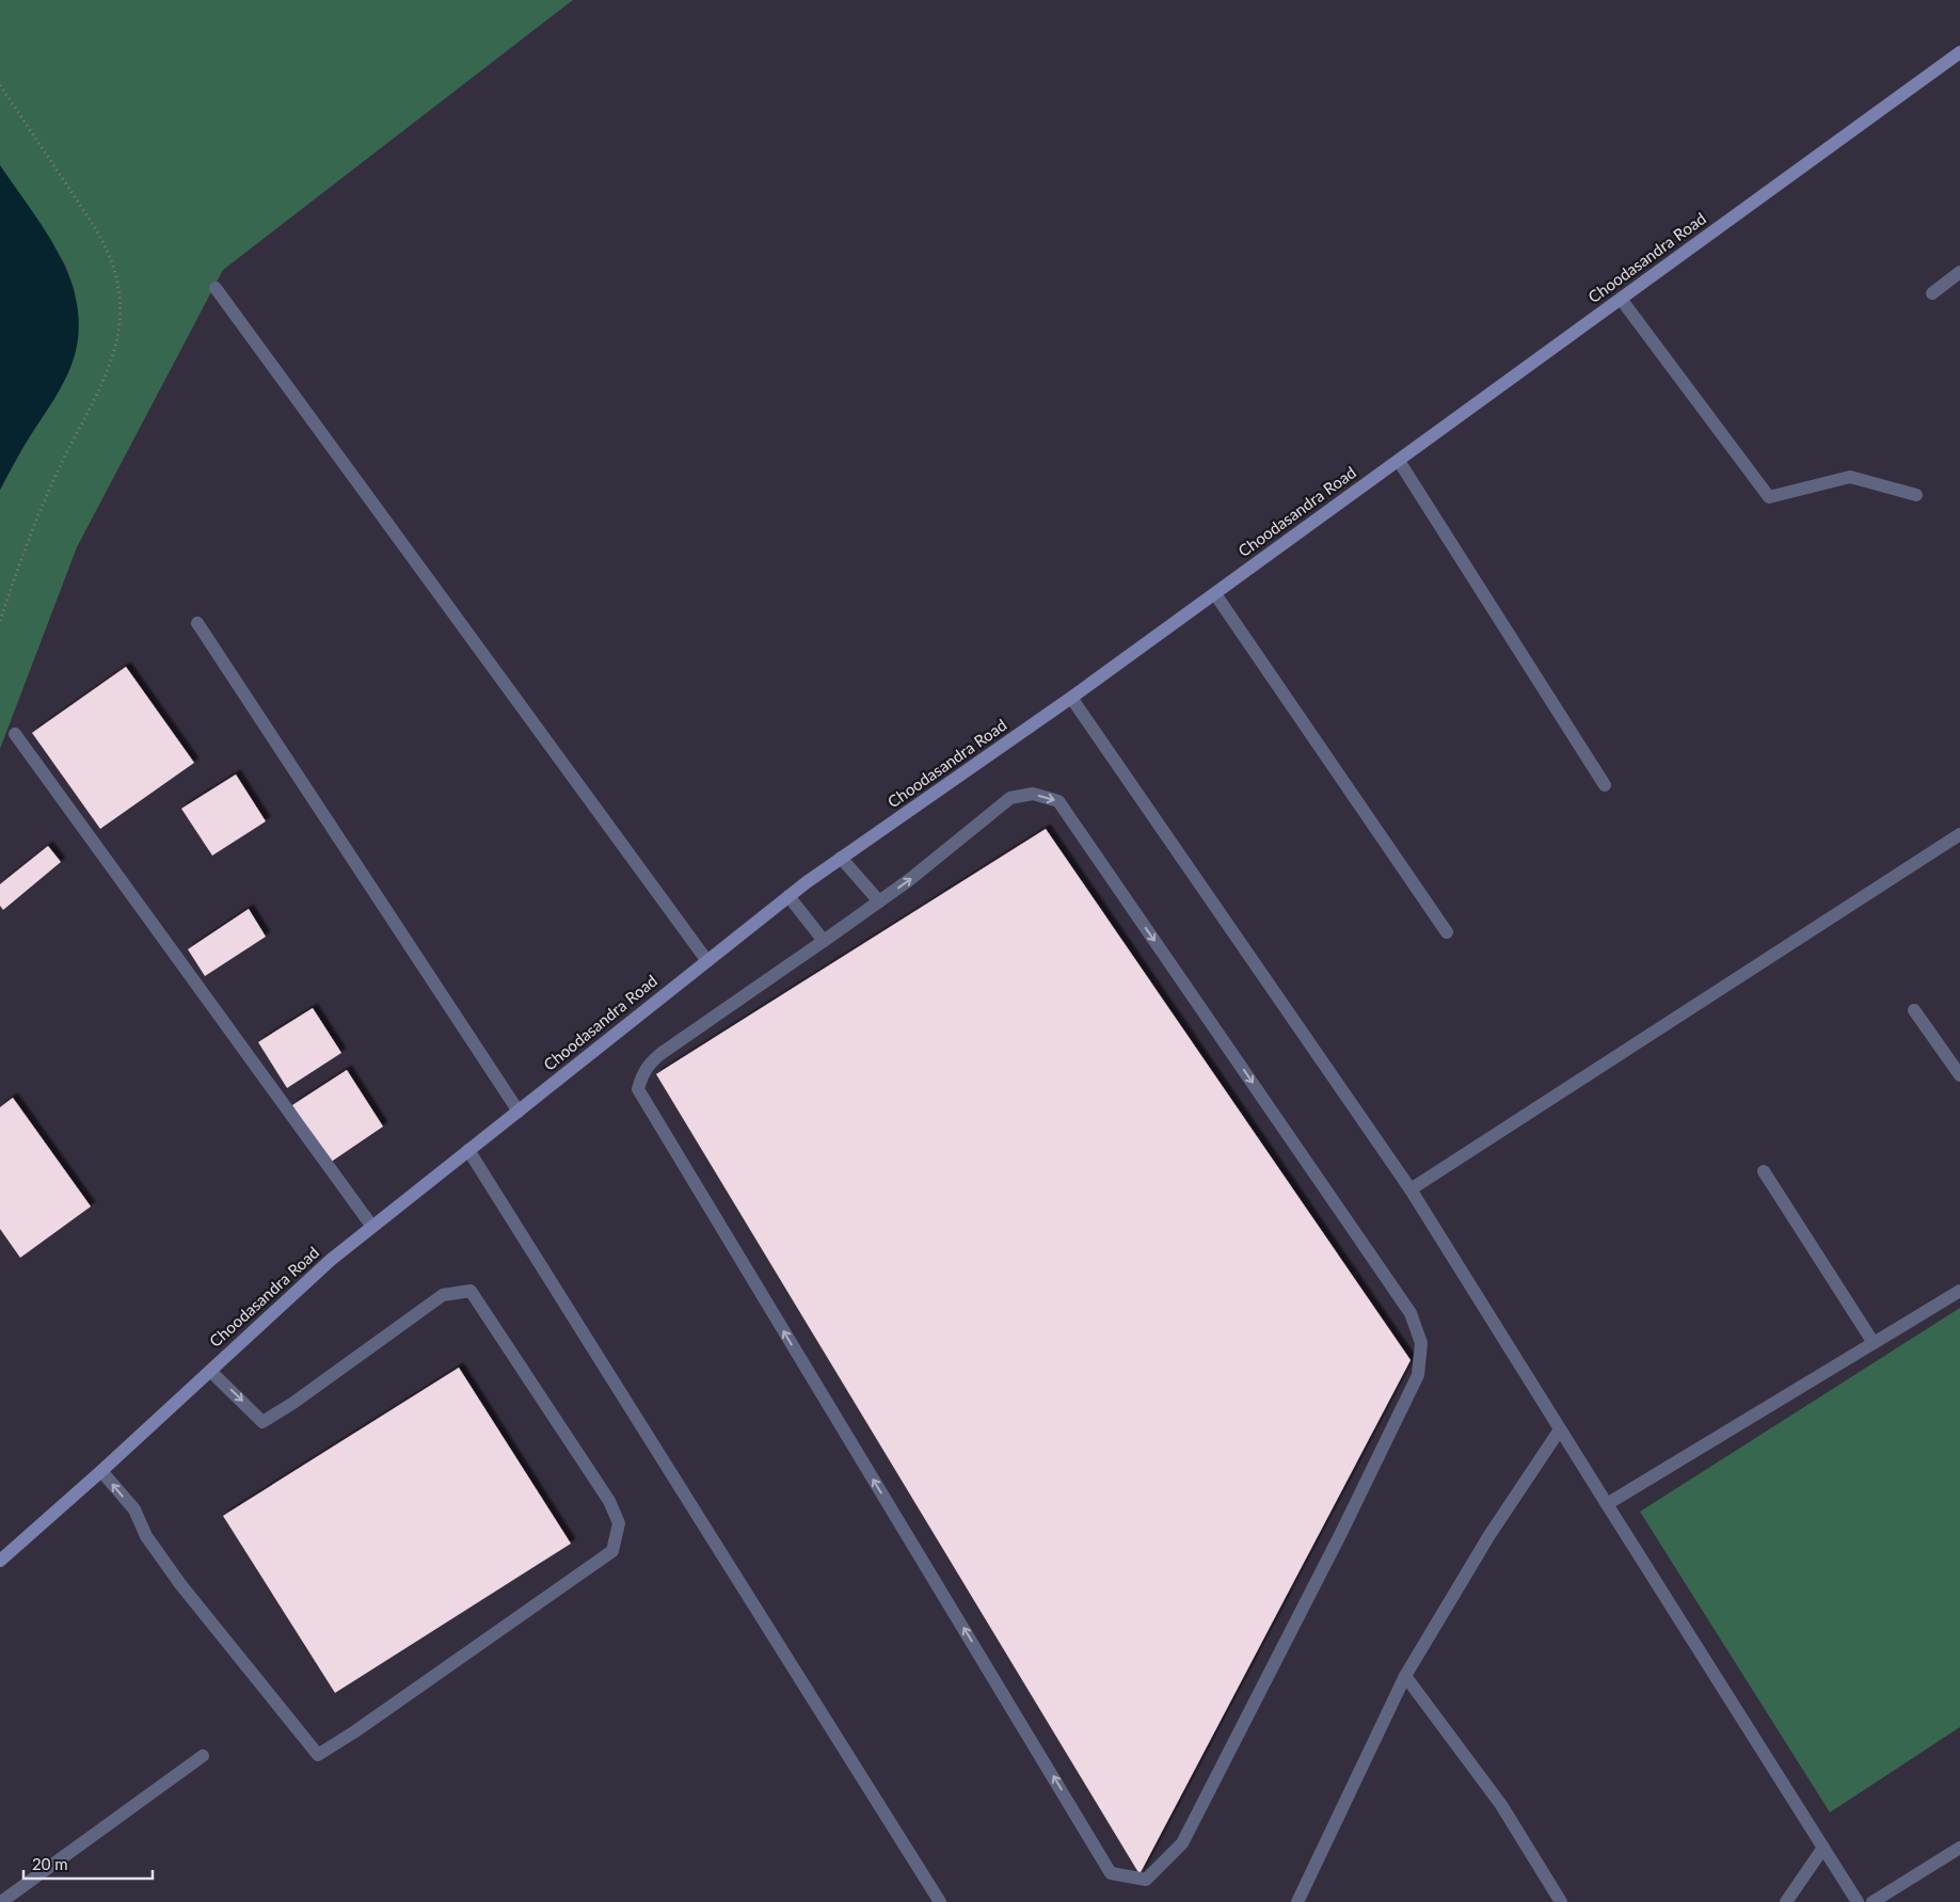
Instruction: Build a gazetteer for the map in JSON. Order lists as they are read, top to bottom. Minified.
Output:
{"streets":{"street":["Choodasandra Road"]},"scale_bar":"20 m"}
